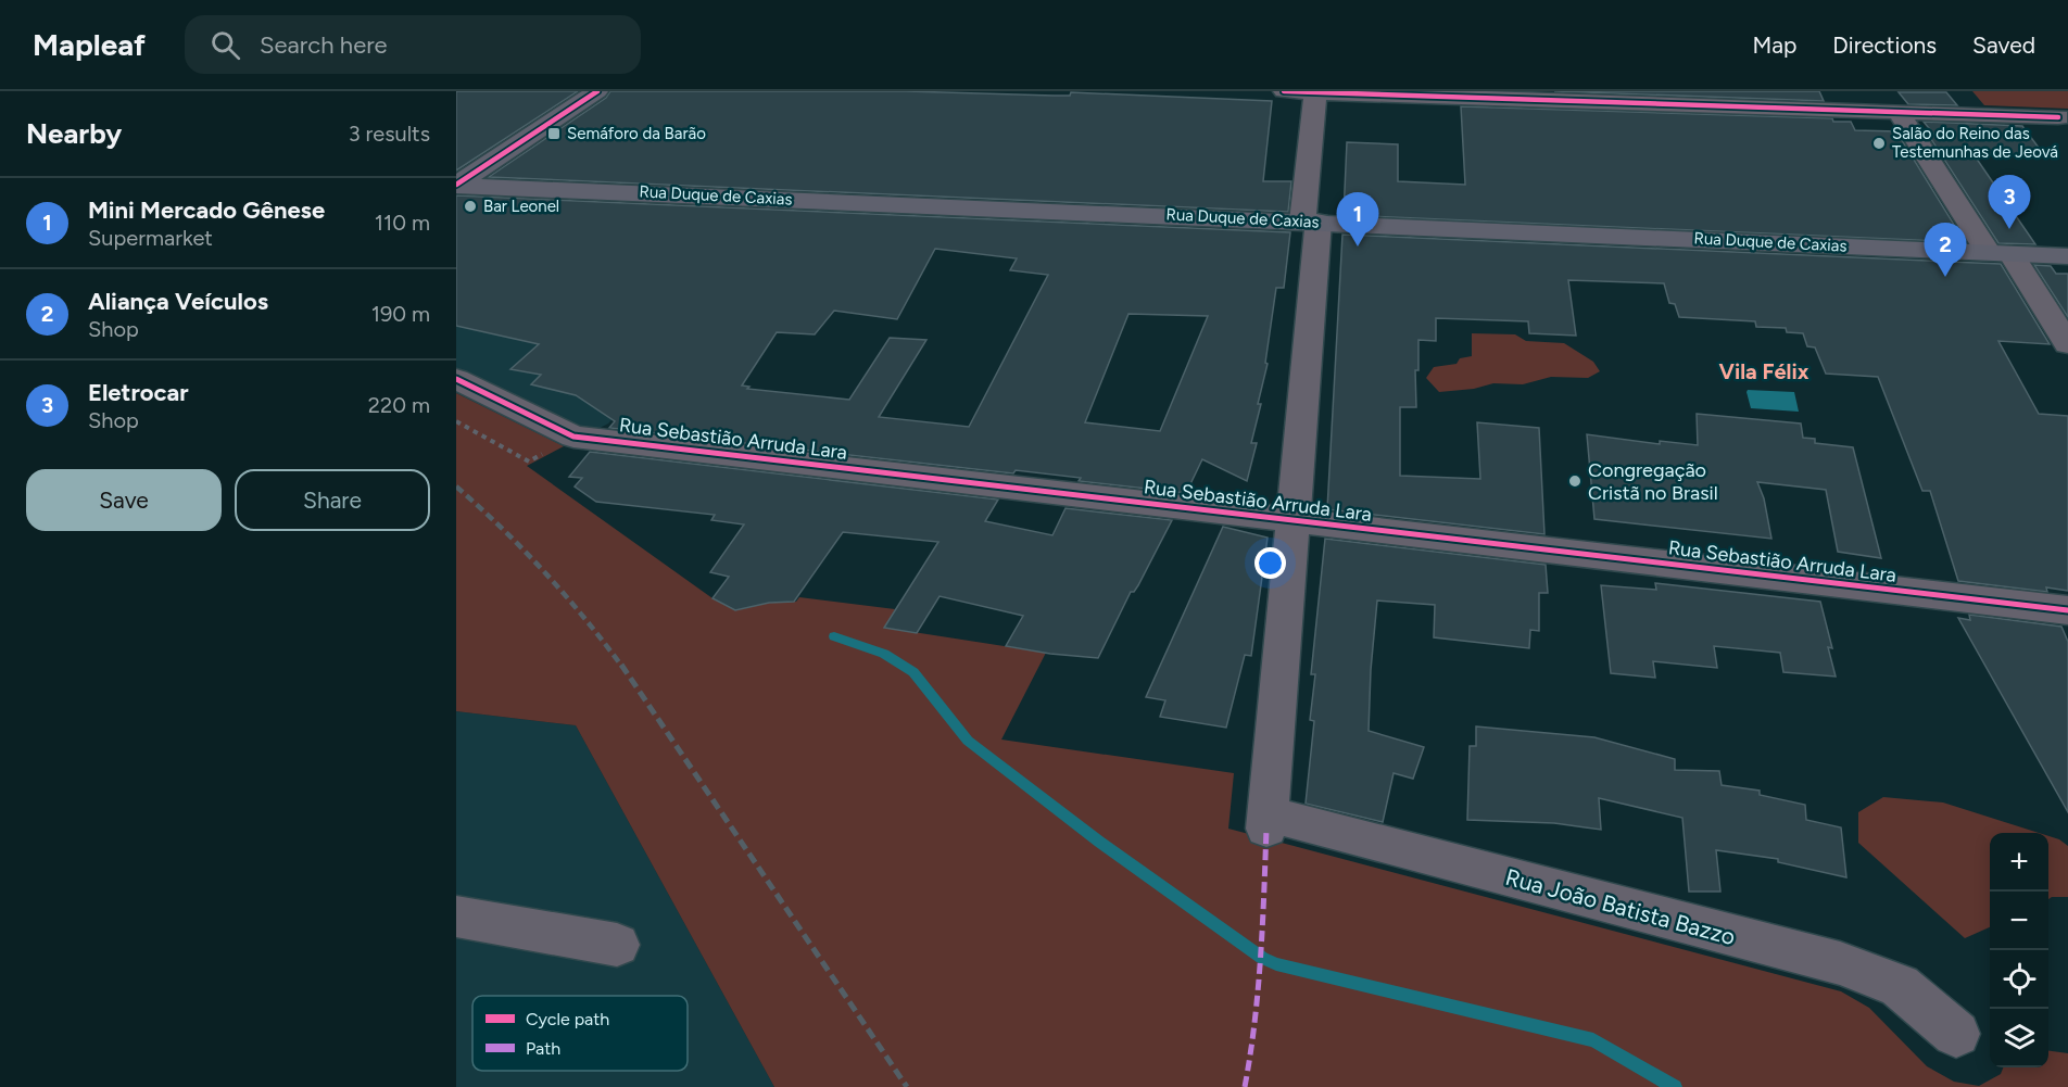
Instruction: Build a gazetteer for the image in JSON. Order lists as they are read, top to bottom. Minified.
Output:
{"streets":{"main road":["Rua Duque de Caxias"],"street":["Rua Sebastião Arruda Lara","Rua João Batista Bazzo"]},"crossings":[["Rua Sebastião Arruda Lara","Rua João Batista Bazzo"]],"districts":["Vila Félix"],"places":{"transit":["Semáforo da Barão"],"other":["Salão do Reino das Testemunhas de Jeová","Bar Leonel","Congregação Cristã no Brasil"]},"legend":["Cycle path","Path"],"page":{"header":"Mapleaf","search":"Search here","nav":["Map","Directions","Saved"],"heading":["Nearby","3 results"],"pins":["3","1","2"],"list":[{"mark":"1","name":"Mini Mercado Gênese","note":"Supermarket","value":"110 m"},{"mark":"2","name":"Aliança Veículos","note":"Shop","value":"190 m"},{"mark":"3","name":"Eletrocar","note":"Shop","value":"220 m"}],"buttons":["Save","Share"],"map_buttons":["+","−"]}}
